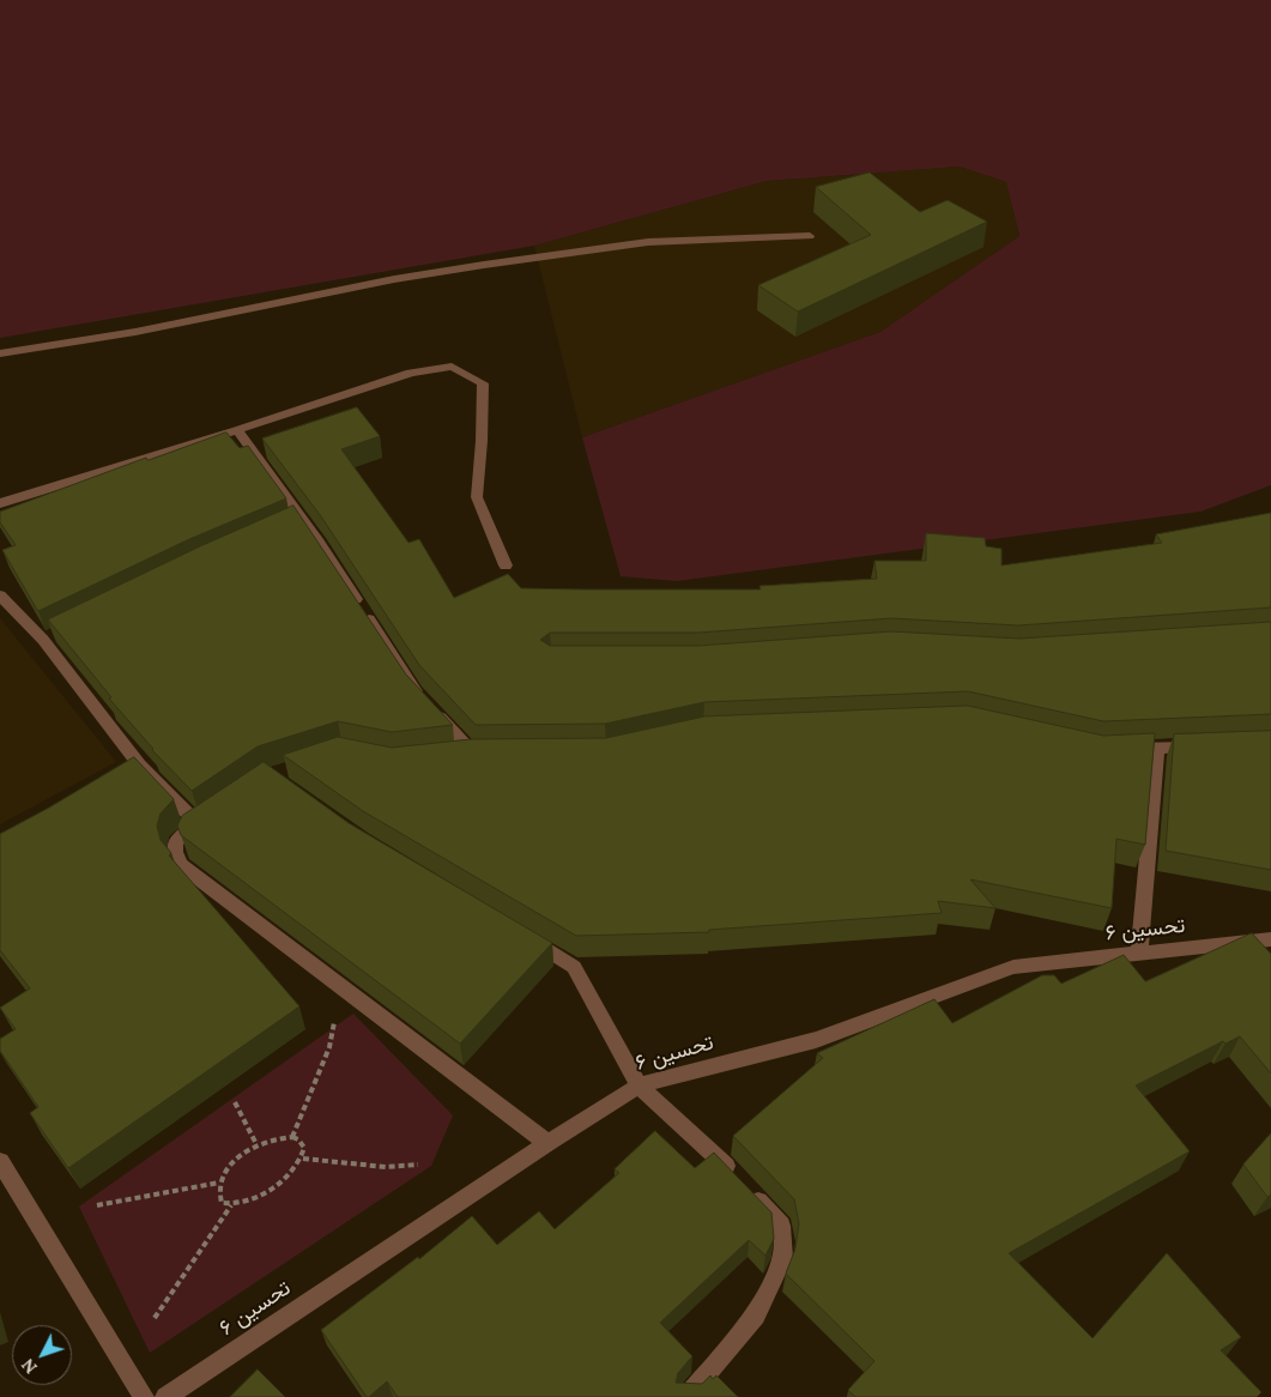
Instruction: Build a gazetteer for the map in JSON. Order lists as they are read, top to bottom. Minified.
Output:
{"streets":{"street":["تحسین ۶"]},"north":"bottom left"}
